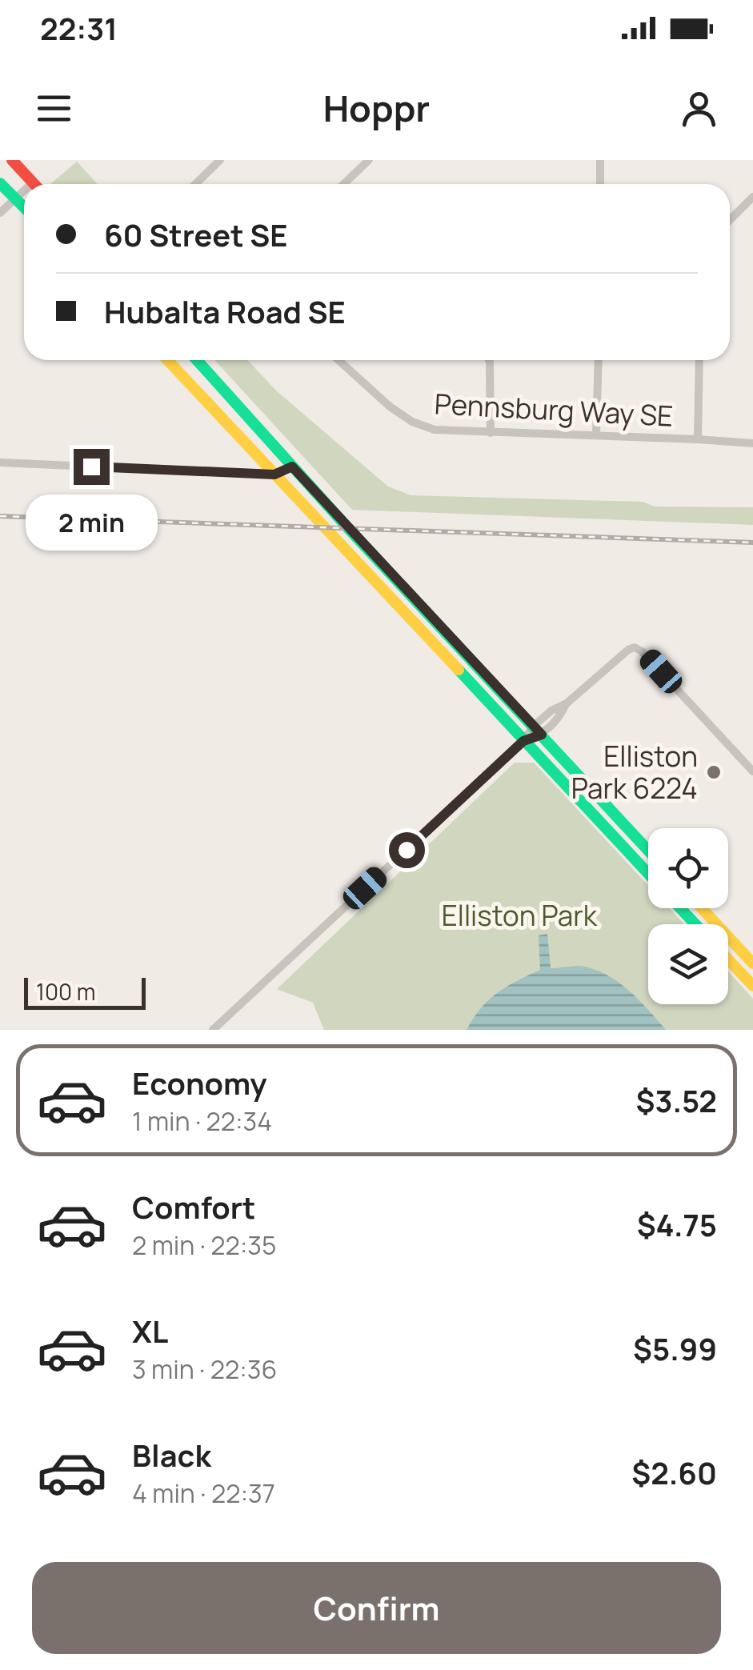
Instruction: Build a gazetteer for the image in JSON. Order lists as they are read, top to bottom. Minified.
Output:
{"streets":{"street":["Pennsburg Way SE"]},"parks":["Elliston Park"],"places":["Elliston Park 6224"],"scale_bar":"100 m","page":{"status":"22:31","header":"Hoppr","banner":["60 Street SE","Hubalta Road SE"],"bubble":"2 min","scale":"100 m","list":[{"name":"Economy","note":"1 min · 22:34","value":"$3.52"},{"name":"Comfort","note":"2 min · 22:35","value":"$4.75"},{"name":"XL","note":"3 min · 22:36","value":"$5.99"},{"name":"Black","note":"4 min · 22:37","value":"$2.60"}],"buttons":"Confirm"}}
